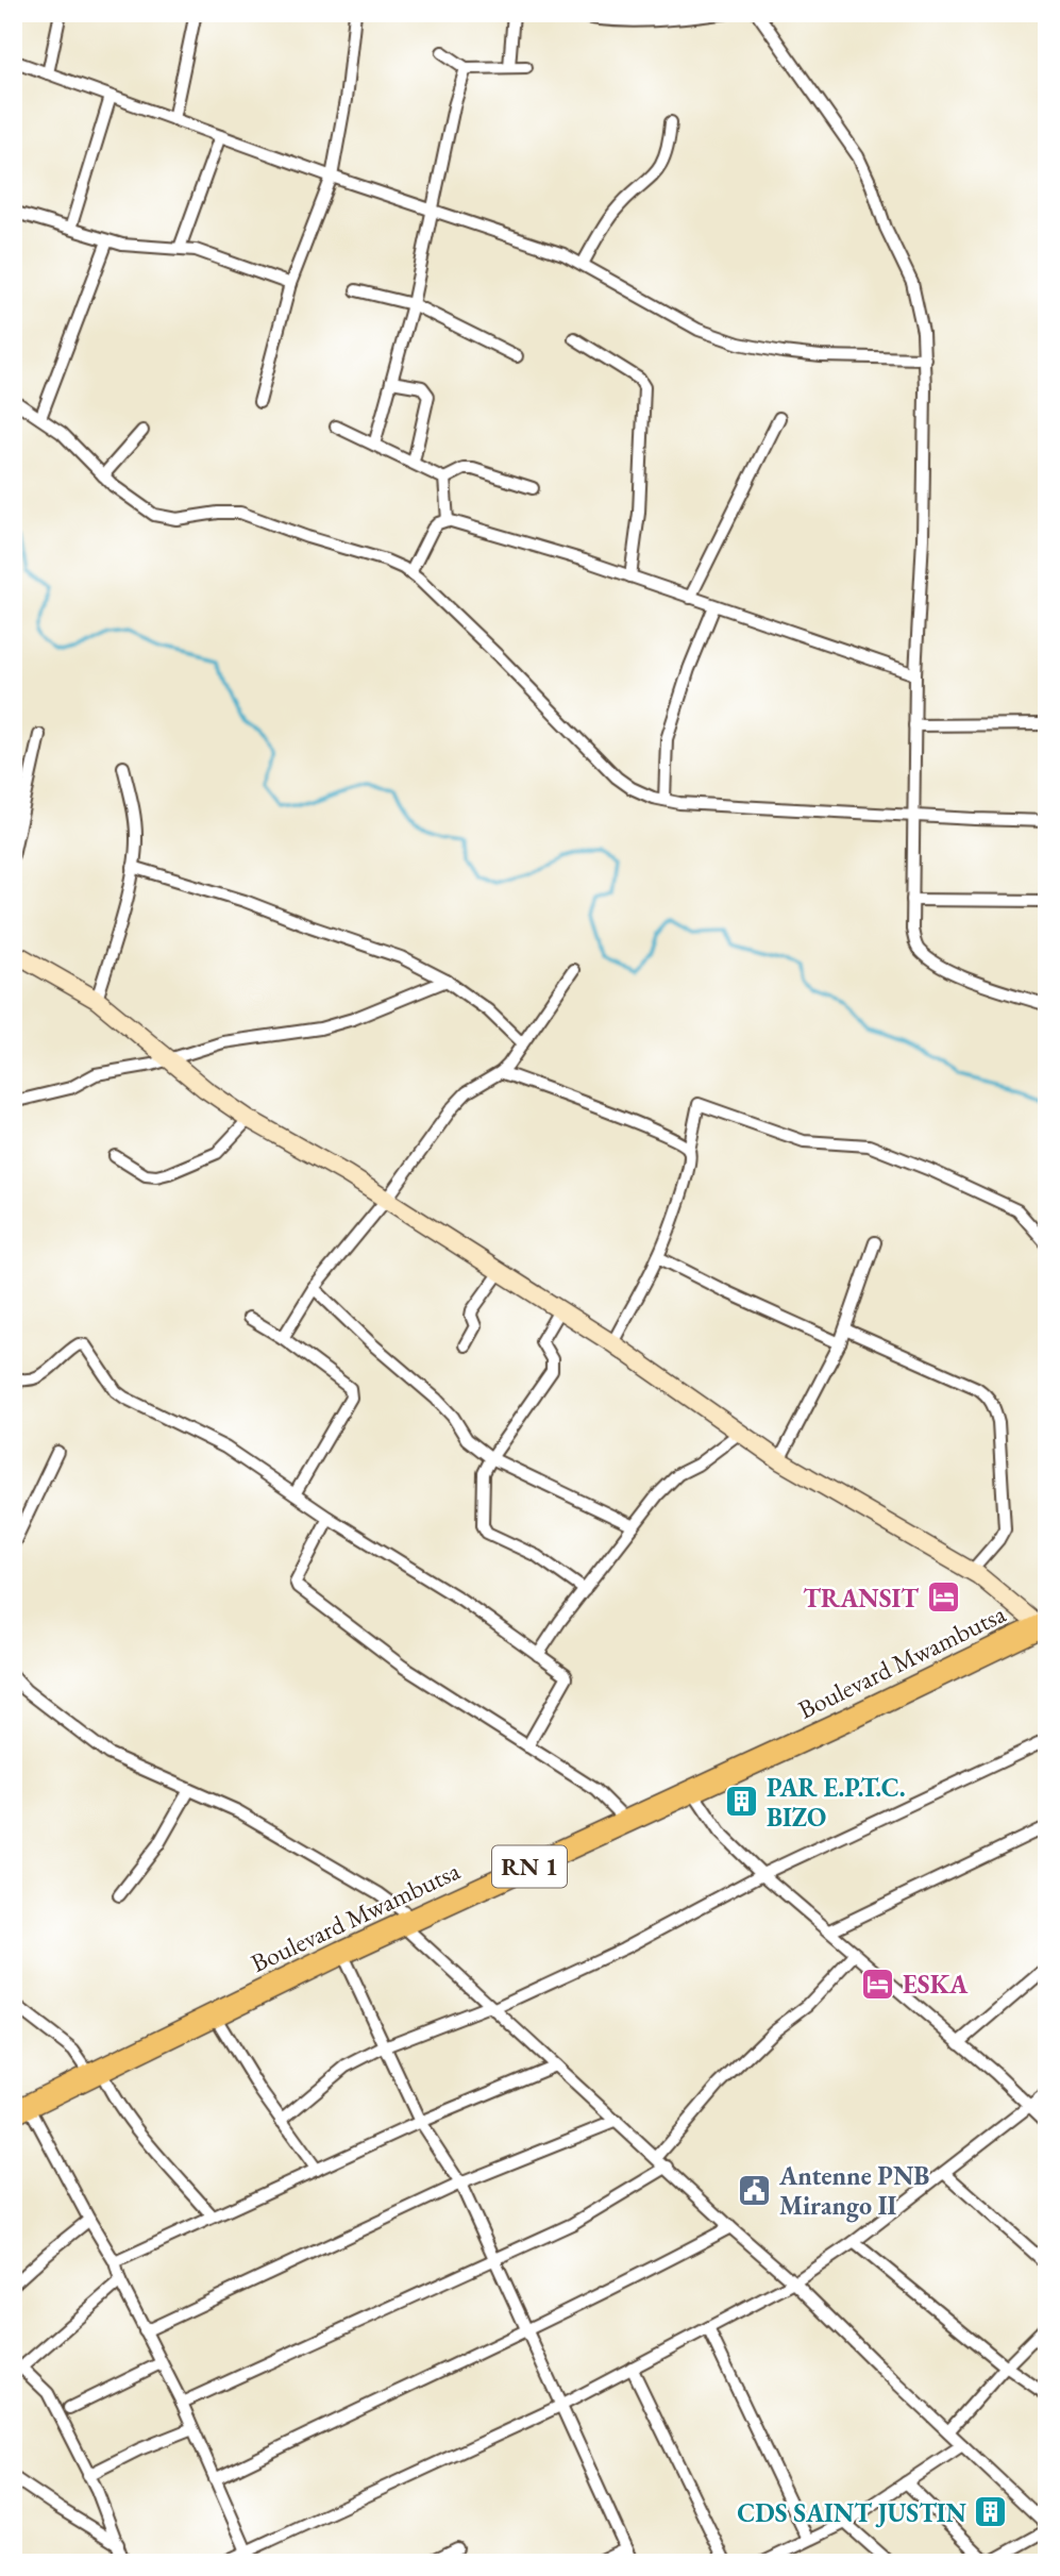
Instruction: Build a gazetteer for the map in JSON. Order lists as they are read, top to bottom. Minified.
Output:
{"streets":{"highway":["Boulevard Mwambutsa","RN 1"]},"places":{"hotel":["TRANSIT","ESKA"],"building":["PAR E.P.T.C. BIZO","CDS SAINT JUSTIN"],"public building":["Antenne PNB Mirango II"]}}
